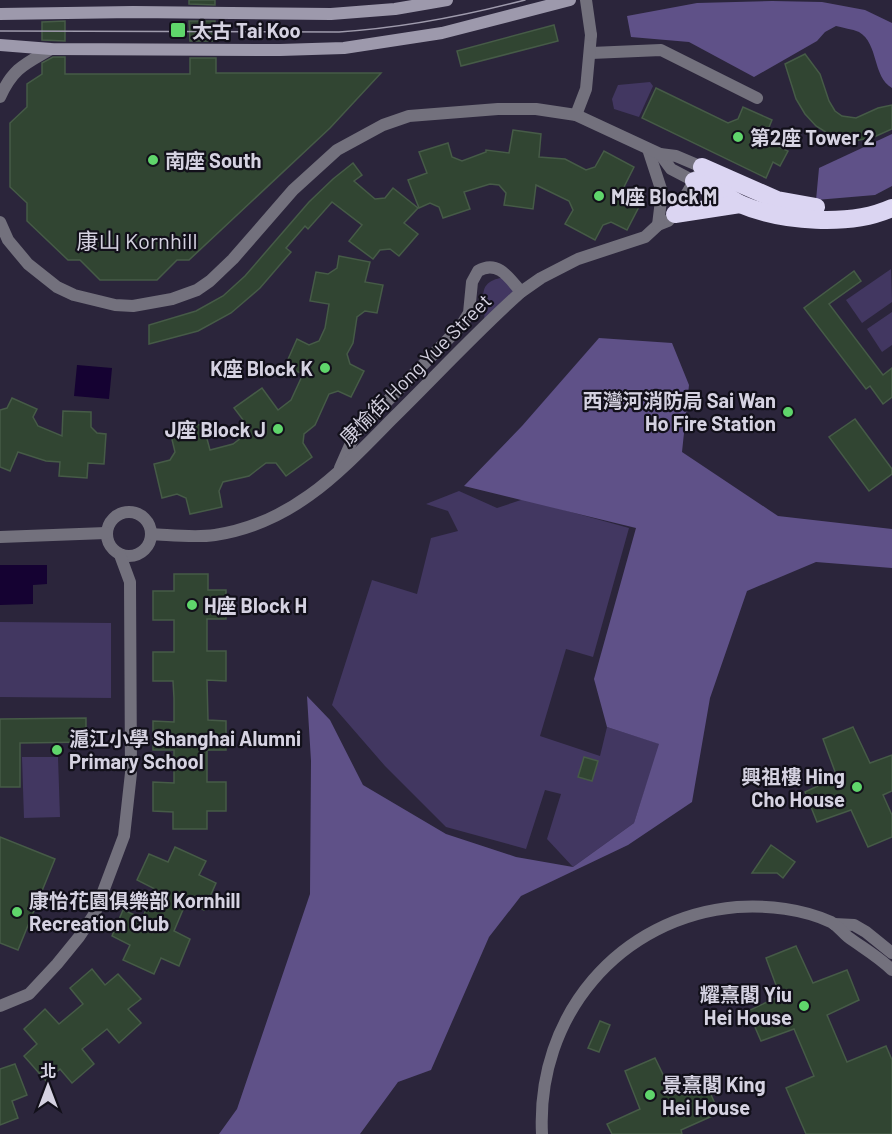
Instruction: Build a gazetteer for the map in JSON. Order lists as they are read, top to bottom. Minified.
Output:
{"streets":{"street":["康愉街 Hong Yue Street"]},"districts":["康山 Kornhill"],"places":{"transit":["太古 Tai Koo"],"other":["第2座 Tower 2","南座 South","M座 Block M","K座 Block K","西灣河消防局 Sai Wan Ho Fire Station","J座 Block J","H座 Block H","滬江小學 Shanghai Alumni Primary School","興祖樓 Hing Cho House","康怡花園俱樂部 Kornhill Recreation Club","耀熹閣 Yiu Hei House","景熹閣 King Hei House"]},"north":"top"}
